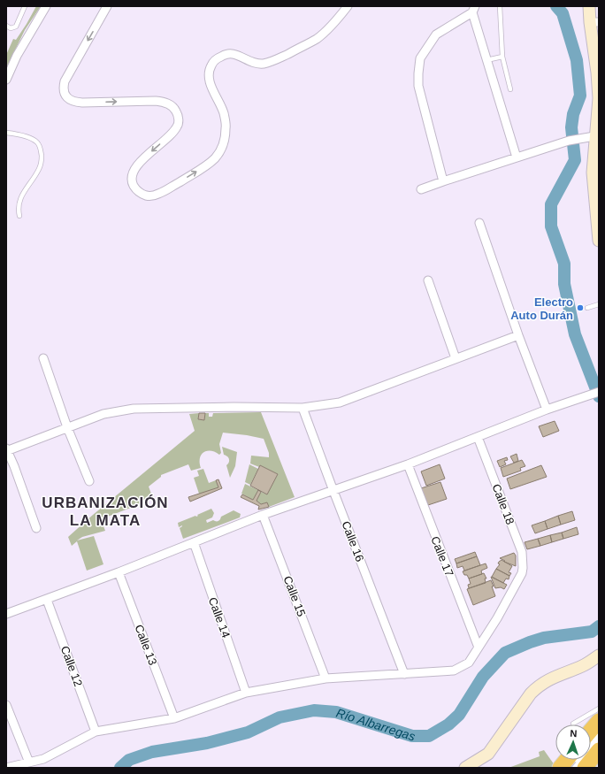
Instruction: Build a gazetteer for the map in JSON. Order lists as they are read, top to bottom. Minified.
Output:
{"streets":{"street":["Calle 18","Calle 16","Calle 17","Calle 15","Calle 14","Calle 13","Calle 12"]},"crossings":[["Calle 18","Calle 17"]],"districts":["URBANIZACIÓN LA MATA"],"water":["Río Albarregas"],"places":["Electro Auto Durán"],"north":"top"}
